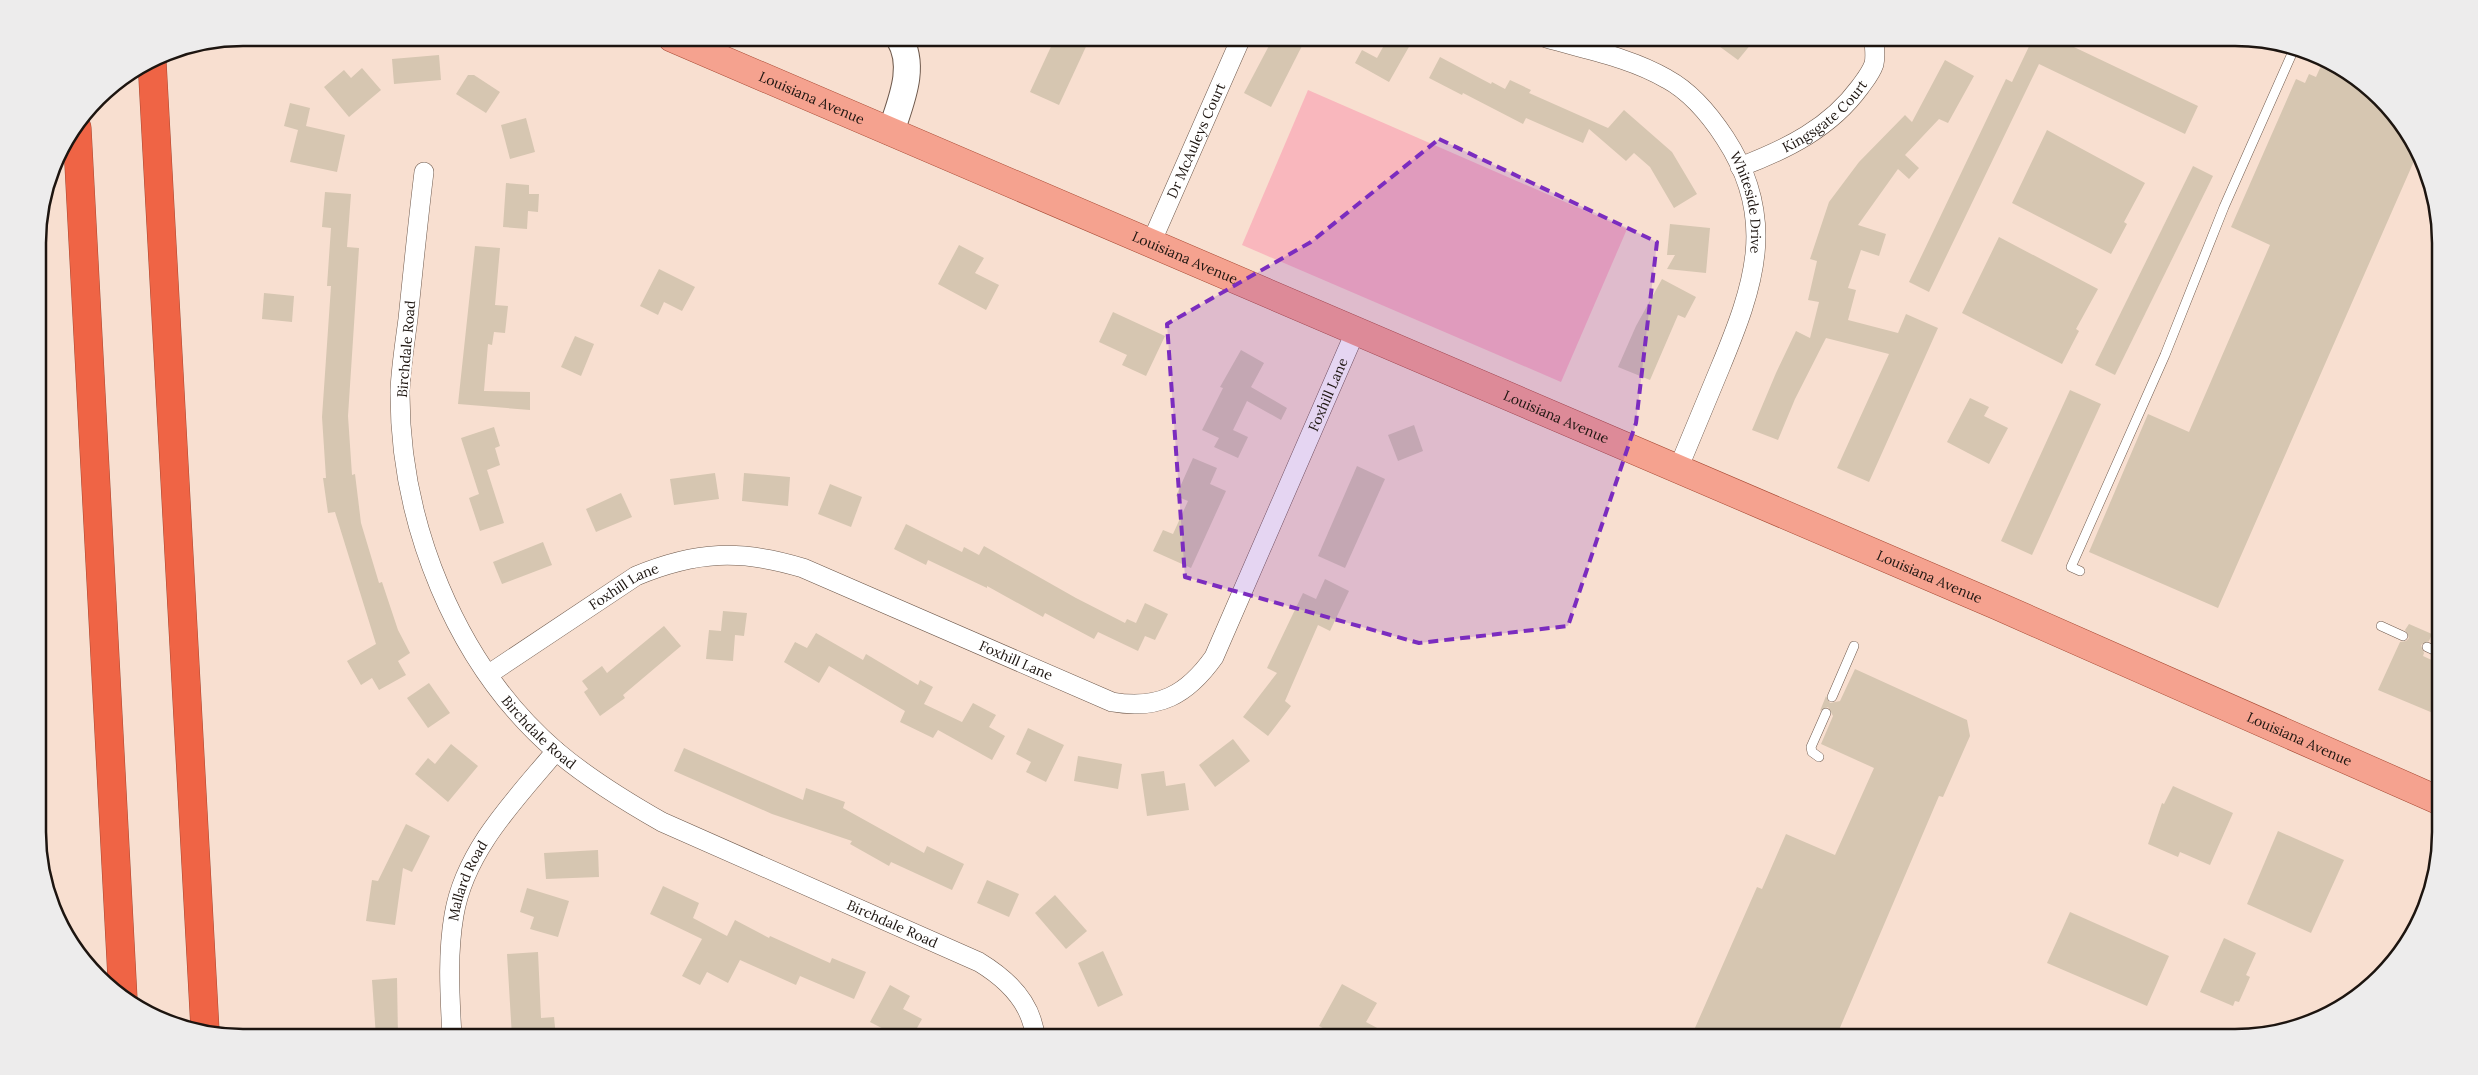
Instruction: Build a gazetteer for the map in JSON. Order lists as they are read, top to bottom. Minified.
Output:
{"streets":{"main road":["Louisiana Avenue"],"street":["Kingsgate Court","Dr McAuleys Court","Whiteside Drive","Birchdale Road","Foxhill Lane","Mallard Road"]},"crossings":[["Louisiana Avenue","Dr McAuleys Court"],["Louisiana Avenue","Whiteside Drive"],["Louisiana Avenue","Foxhill Lane"],["Kingsgate Court","Whiteside Drive"],["Birchdale Road","Foxhill Lane"],["Birchdale Road","Mallard Road"]]}
